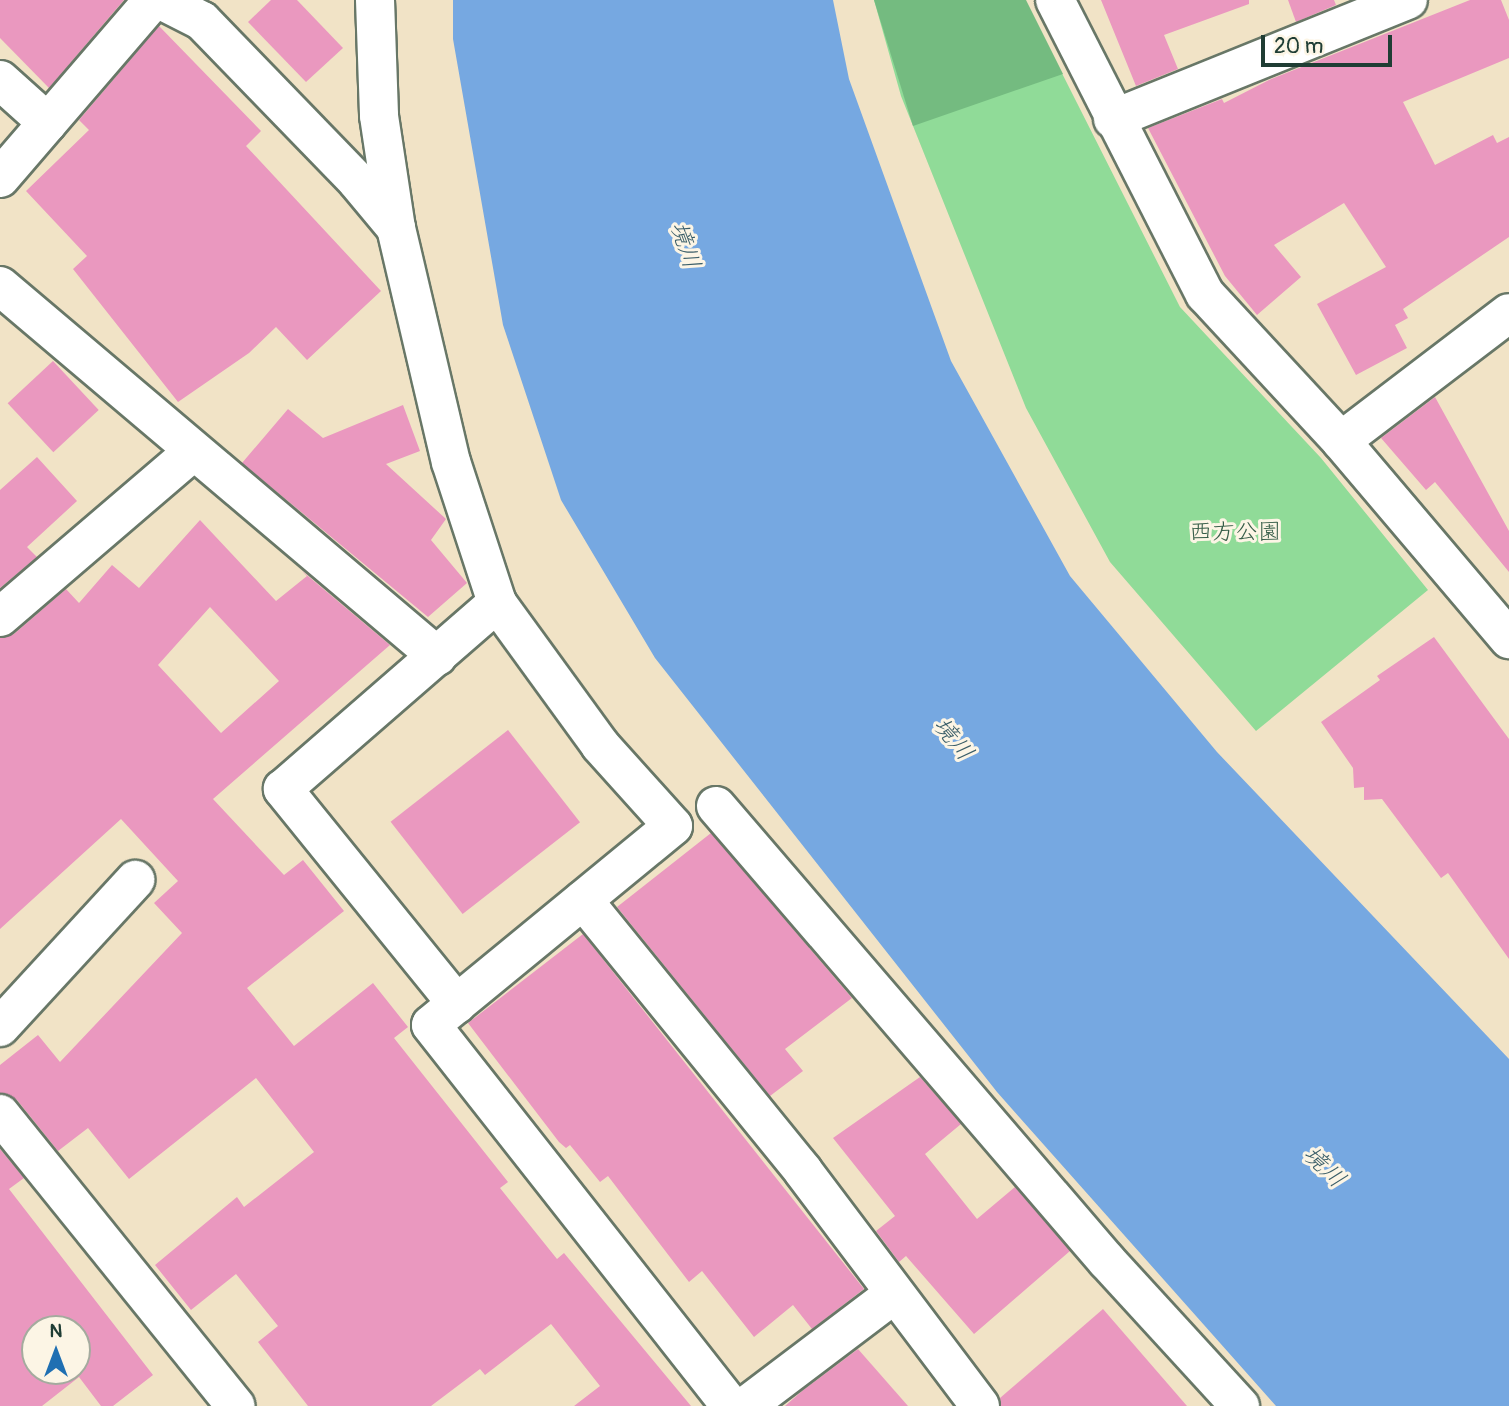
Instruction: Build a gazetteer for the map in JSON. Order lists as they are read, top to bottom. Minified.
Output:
{"water":["境川"],"parks":["西方公園"],"scale_bar":"20 m","north":"top"}
